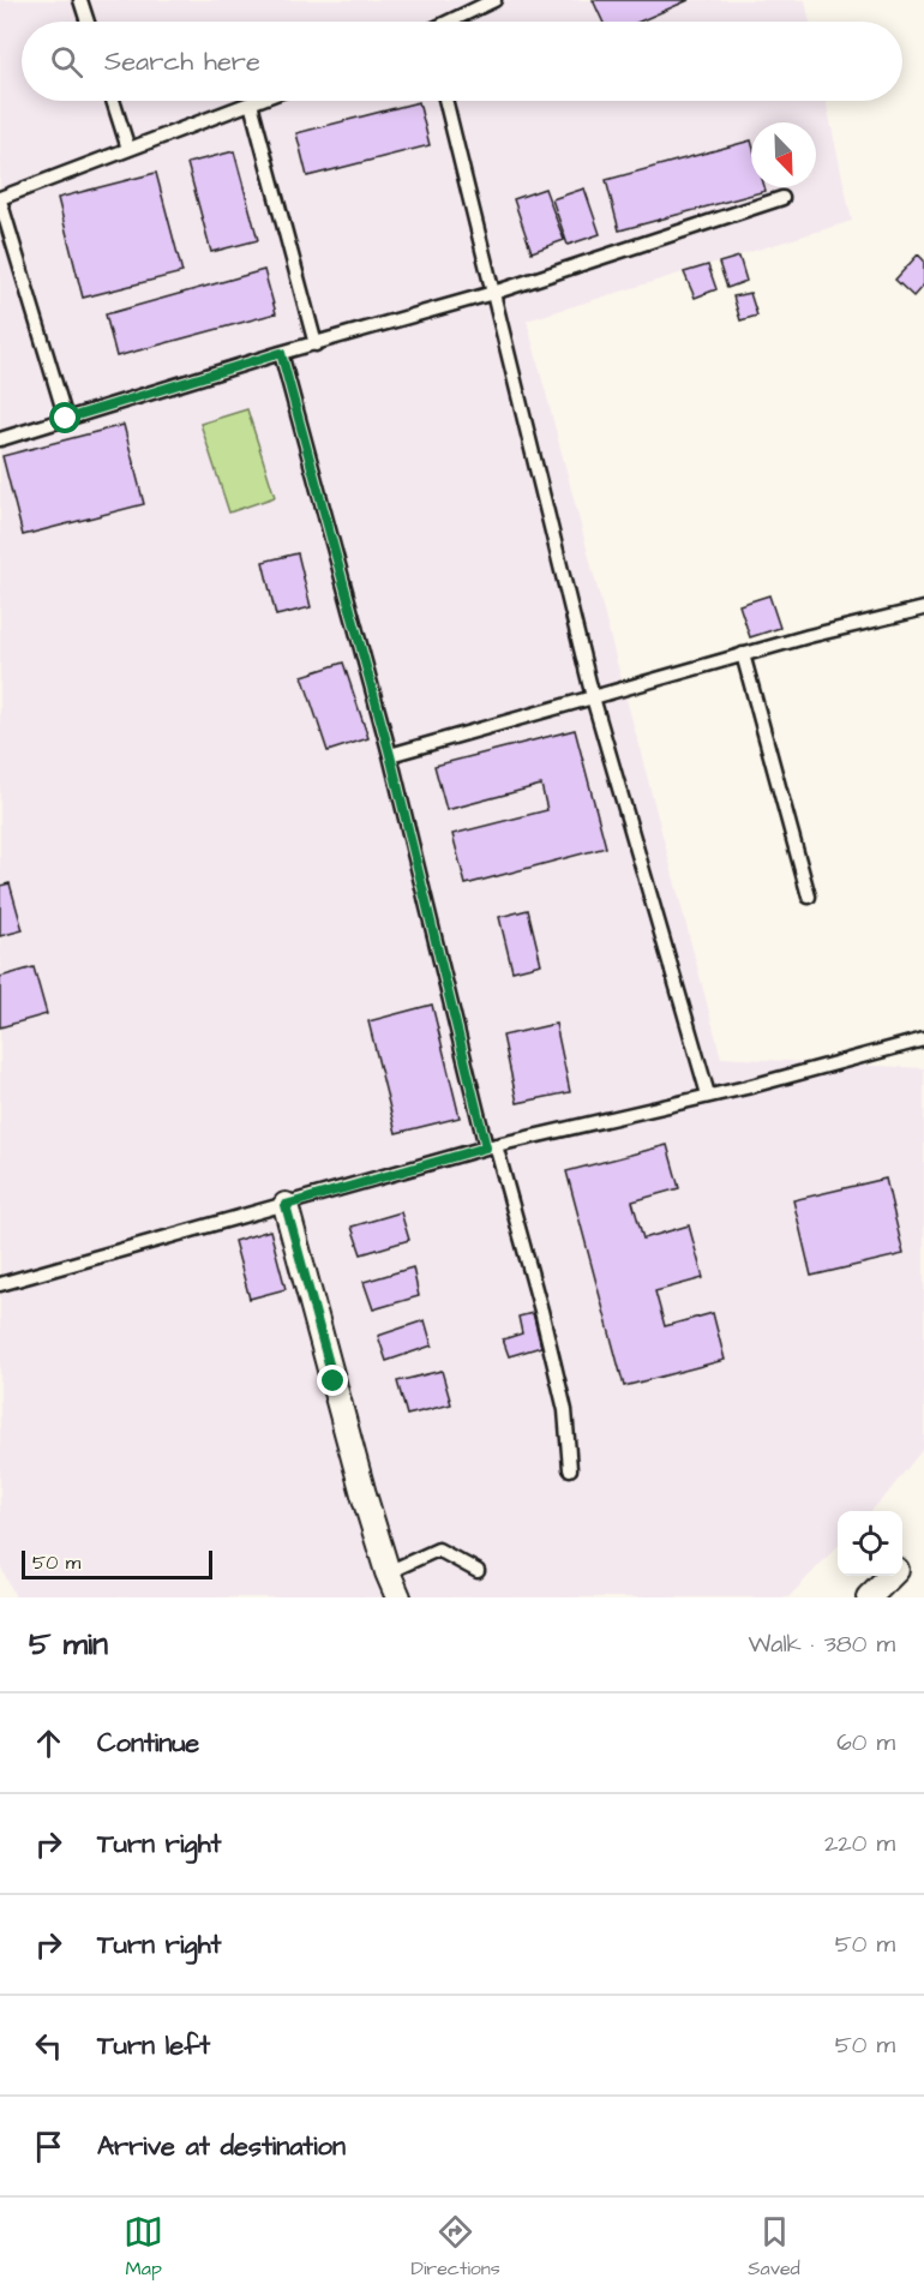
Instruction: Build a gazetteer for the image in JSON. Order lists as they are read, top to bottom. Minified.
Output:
{"scale_bar":"50 m","north":"bottom right","page":{"search":"Search here","scale":"50 m","heading":["5 min","Walk · 380 m"],"list":[["Continue","60 m"],["Turn right","220 m"],["Turn right","50 m"],["Turn left","50 m"],"Arrive at destination"],"nav":["Map","Directions","Saved"]}}
